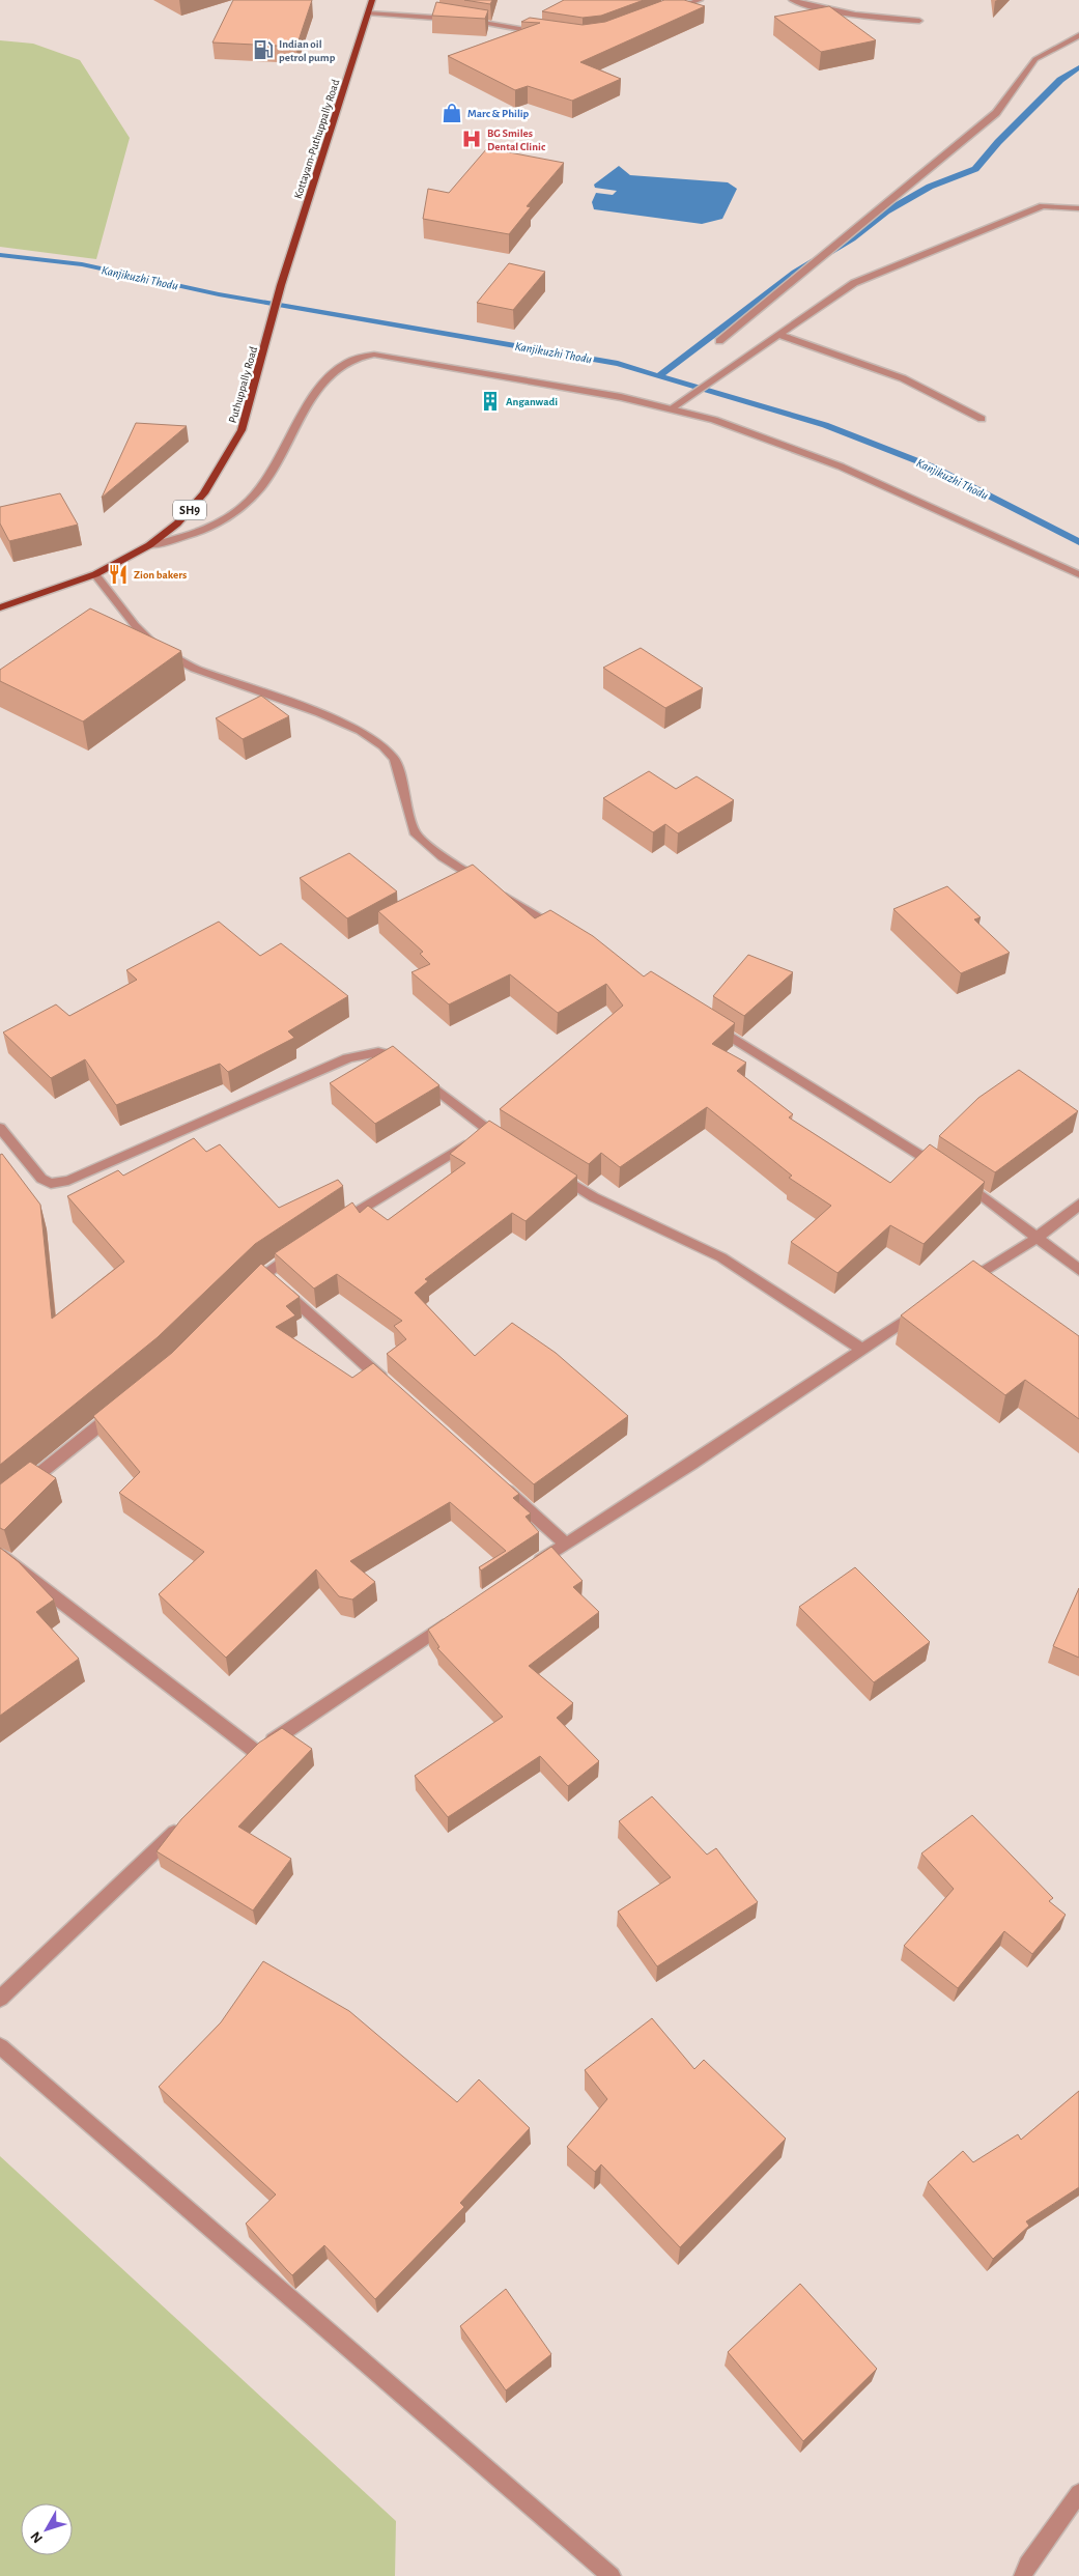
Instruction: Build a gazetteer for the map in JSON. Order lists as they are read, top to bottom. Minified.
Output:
{"streets":{"main road":["Kottayam-Puthuppally Road","Puthuppally Road","SH9"]},"crossings":[["Kottayam-Puthuppally Road","Puthuppally Road"]],"water":["Kanjikuzhi Thodu"],"places":{"fuel station":["Indian oil petrol pump"],"shop":["Marc & Philip"],"hospital":["BG Smiles Dental Clinic"],"building":["Anganwadi"],"restaurant":["Zion bakers"]},"north":"bottom left"}
